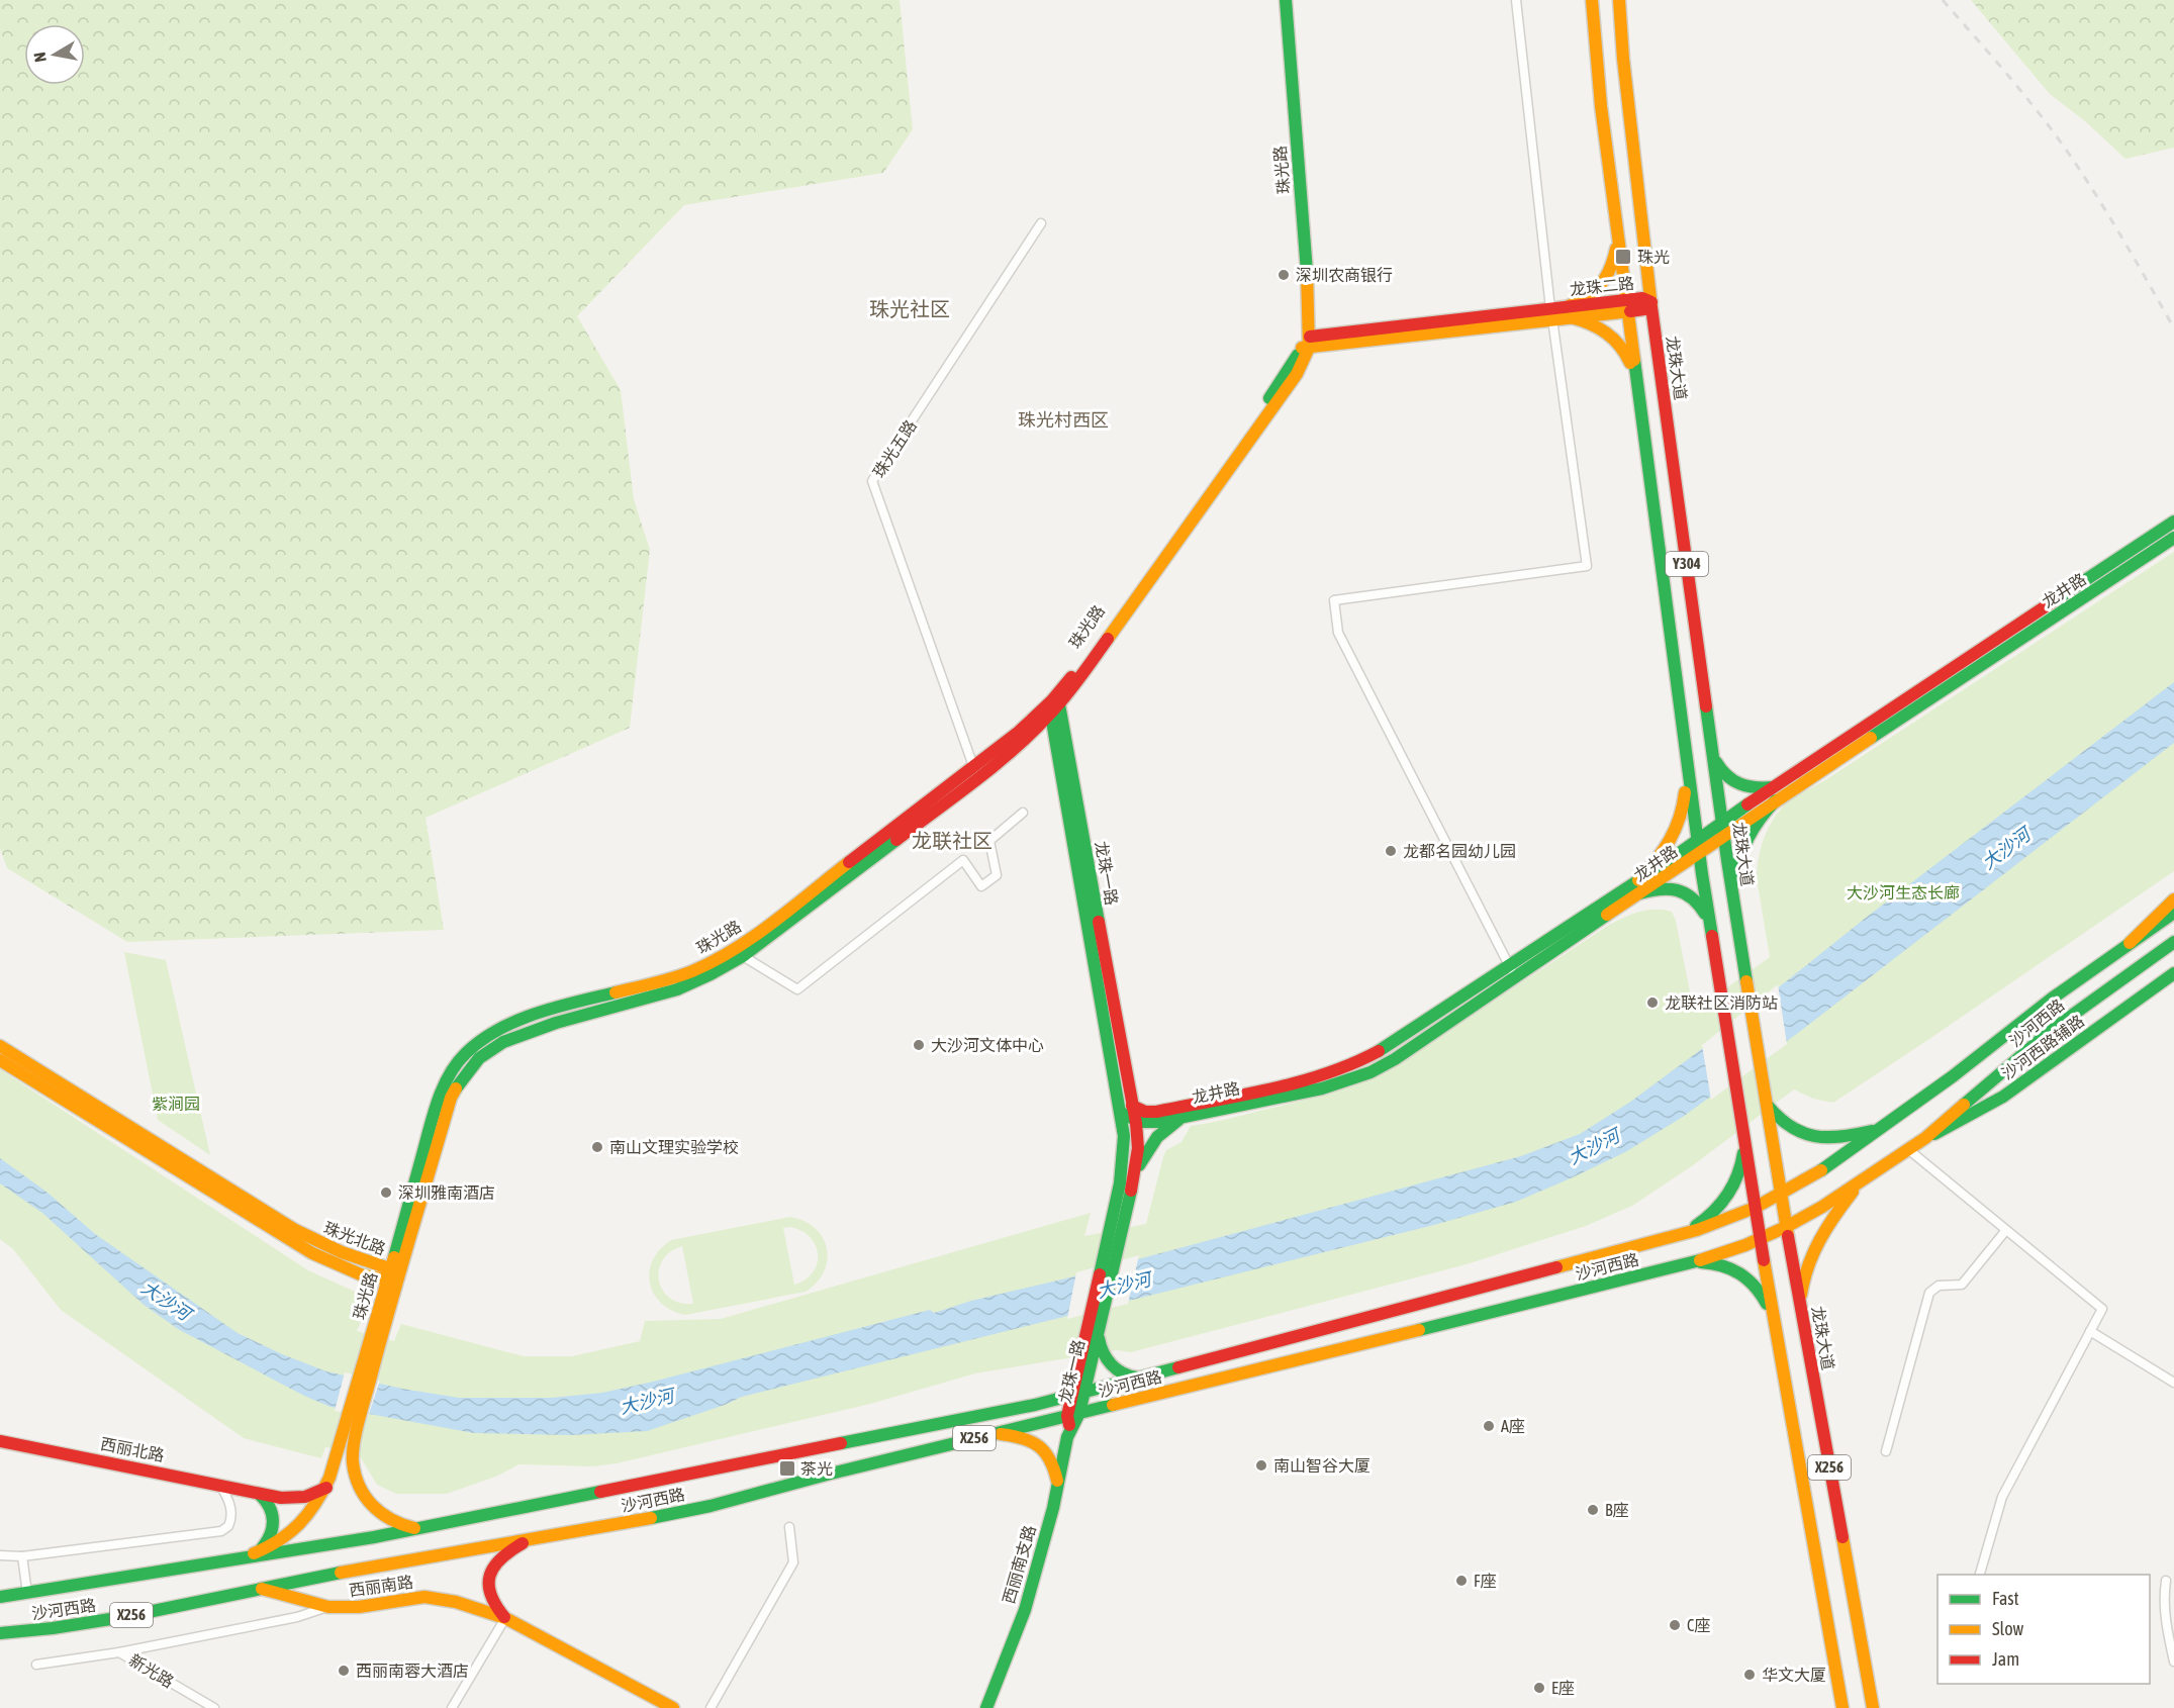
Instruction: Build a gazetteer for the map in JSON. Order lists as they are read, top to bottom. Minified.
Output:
{"streets":{"main road":["珠光路","龙珠二路","龙珠大道","Y304","龙井路","龙珠一路","沙河西路","沙河西路辅路","珠光北路","X256","西丽北路","西丽南支路","西丽南路"],"street":["珠光五路","新光路"]},"crossings":[["珠光路","龙珠二路"],["珠光路","珠光五路"],["珠光路","龙珠一路"],["珠光路","沙河西路"],["珠光路","珠光北路"],["珠光路","西丽北路"],["龙珠二路","龙珠大道"],["龙珠大道","龙井路"],["龙珠大道","沙河西路"],["龙井路","龙珠一路"],["龙珠一路","沙河西路"],["龙珠一路","西丽南支路"],["沙河西路","沙河西路辅路"],["沙河西路","X256"],["沙河西路","西丽南支路"],["沙河西路","西丽南路"]],"districts":["珠光社区","珠光村西区","龙联社区"],"water":["大沙河"],"parks":["大沙河生态长廊","紫涧园"],"places":{"transit":["珠光","茶光"],"other":["深圳农商银行","龙都名园幼儿园","龙联社区消防站","大沙河文体中心","南山文理实验学校","深圳雅南酒店","A座","南山智谷大厦","B座","F座","C座","西丽南蓉大酒店","华文大厦","E座"]},"legend":["Fast","Slow","Jam"],"north":"left"}
